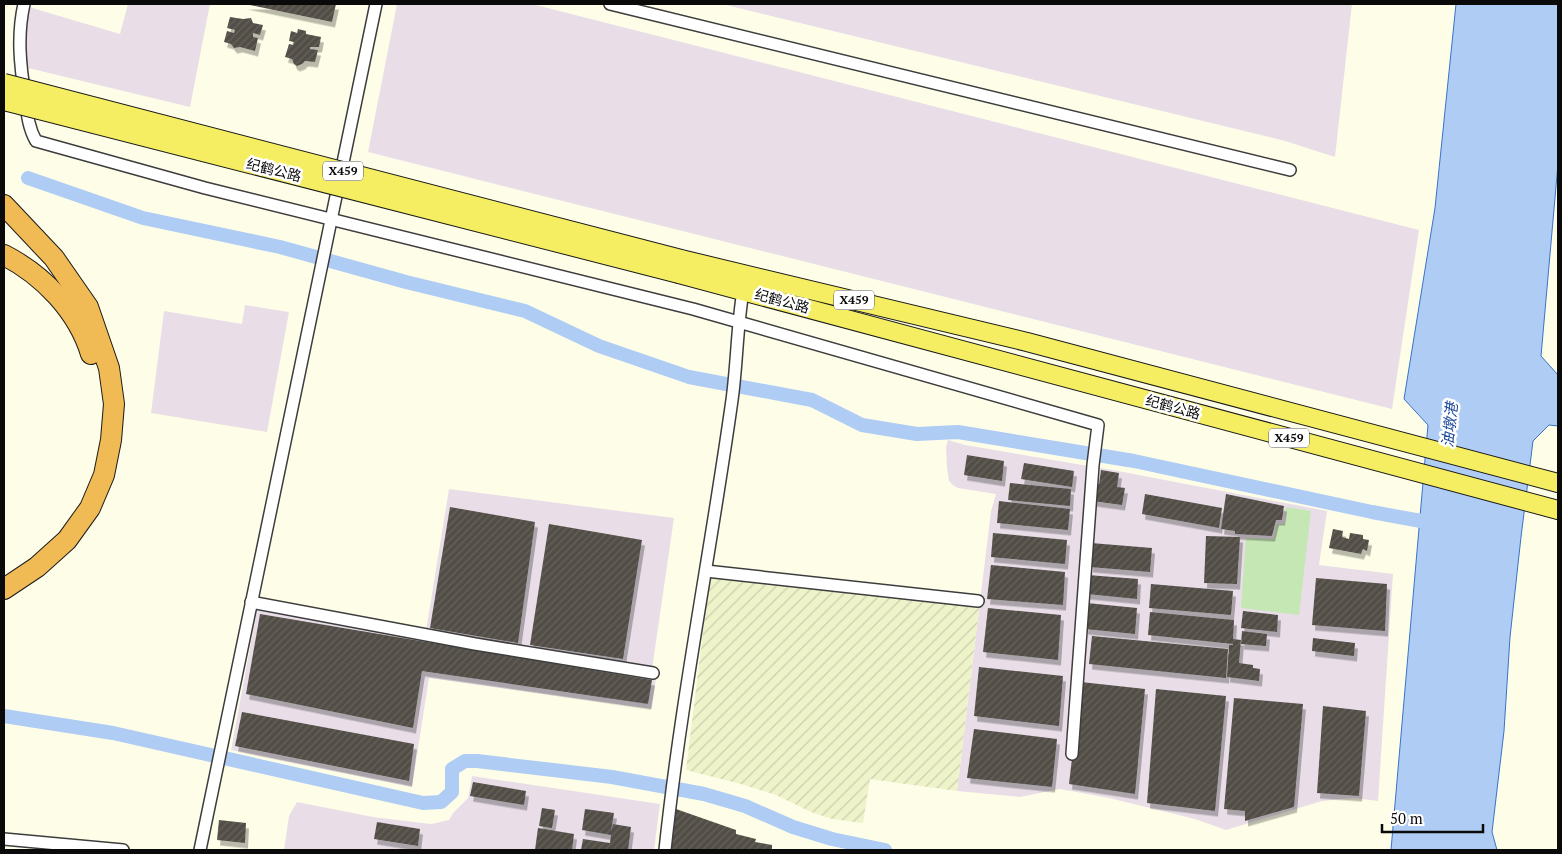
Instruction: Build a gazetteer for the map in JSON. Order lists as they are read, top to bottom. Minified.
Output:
{"streets":{"main road":["纪鹤公路","X459"]},"water":["油墩港"],"scale_bar":"50 m"}
